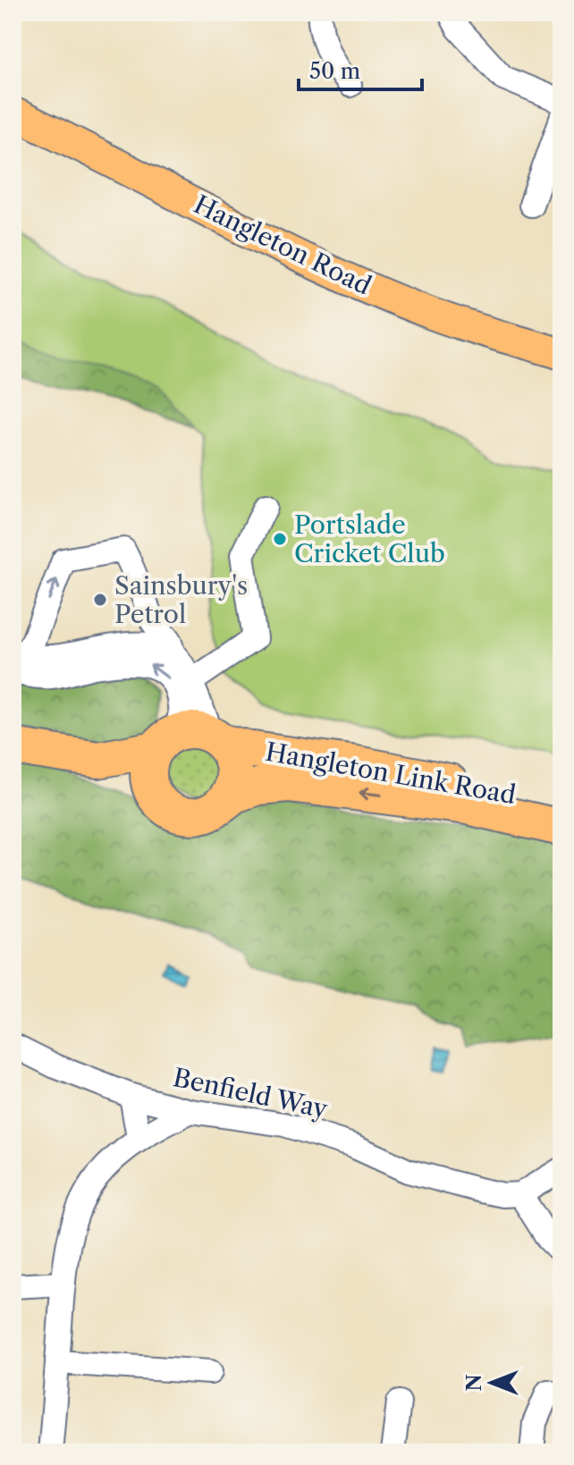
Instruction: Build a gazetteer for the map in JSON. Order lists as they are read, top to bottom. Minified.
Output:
{"streets":{"highway":["Hangleton Link Road"],"main road":["Hangleton Road"],"street":["Benfield Way"]},"places":["Portslade Cricket Club","Sainsbury's Petrol"],"scale_bar":"50 m","north":"left"}
